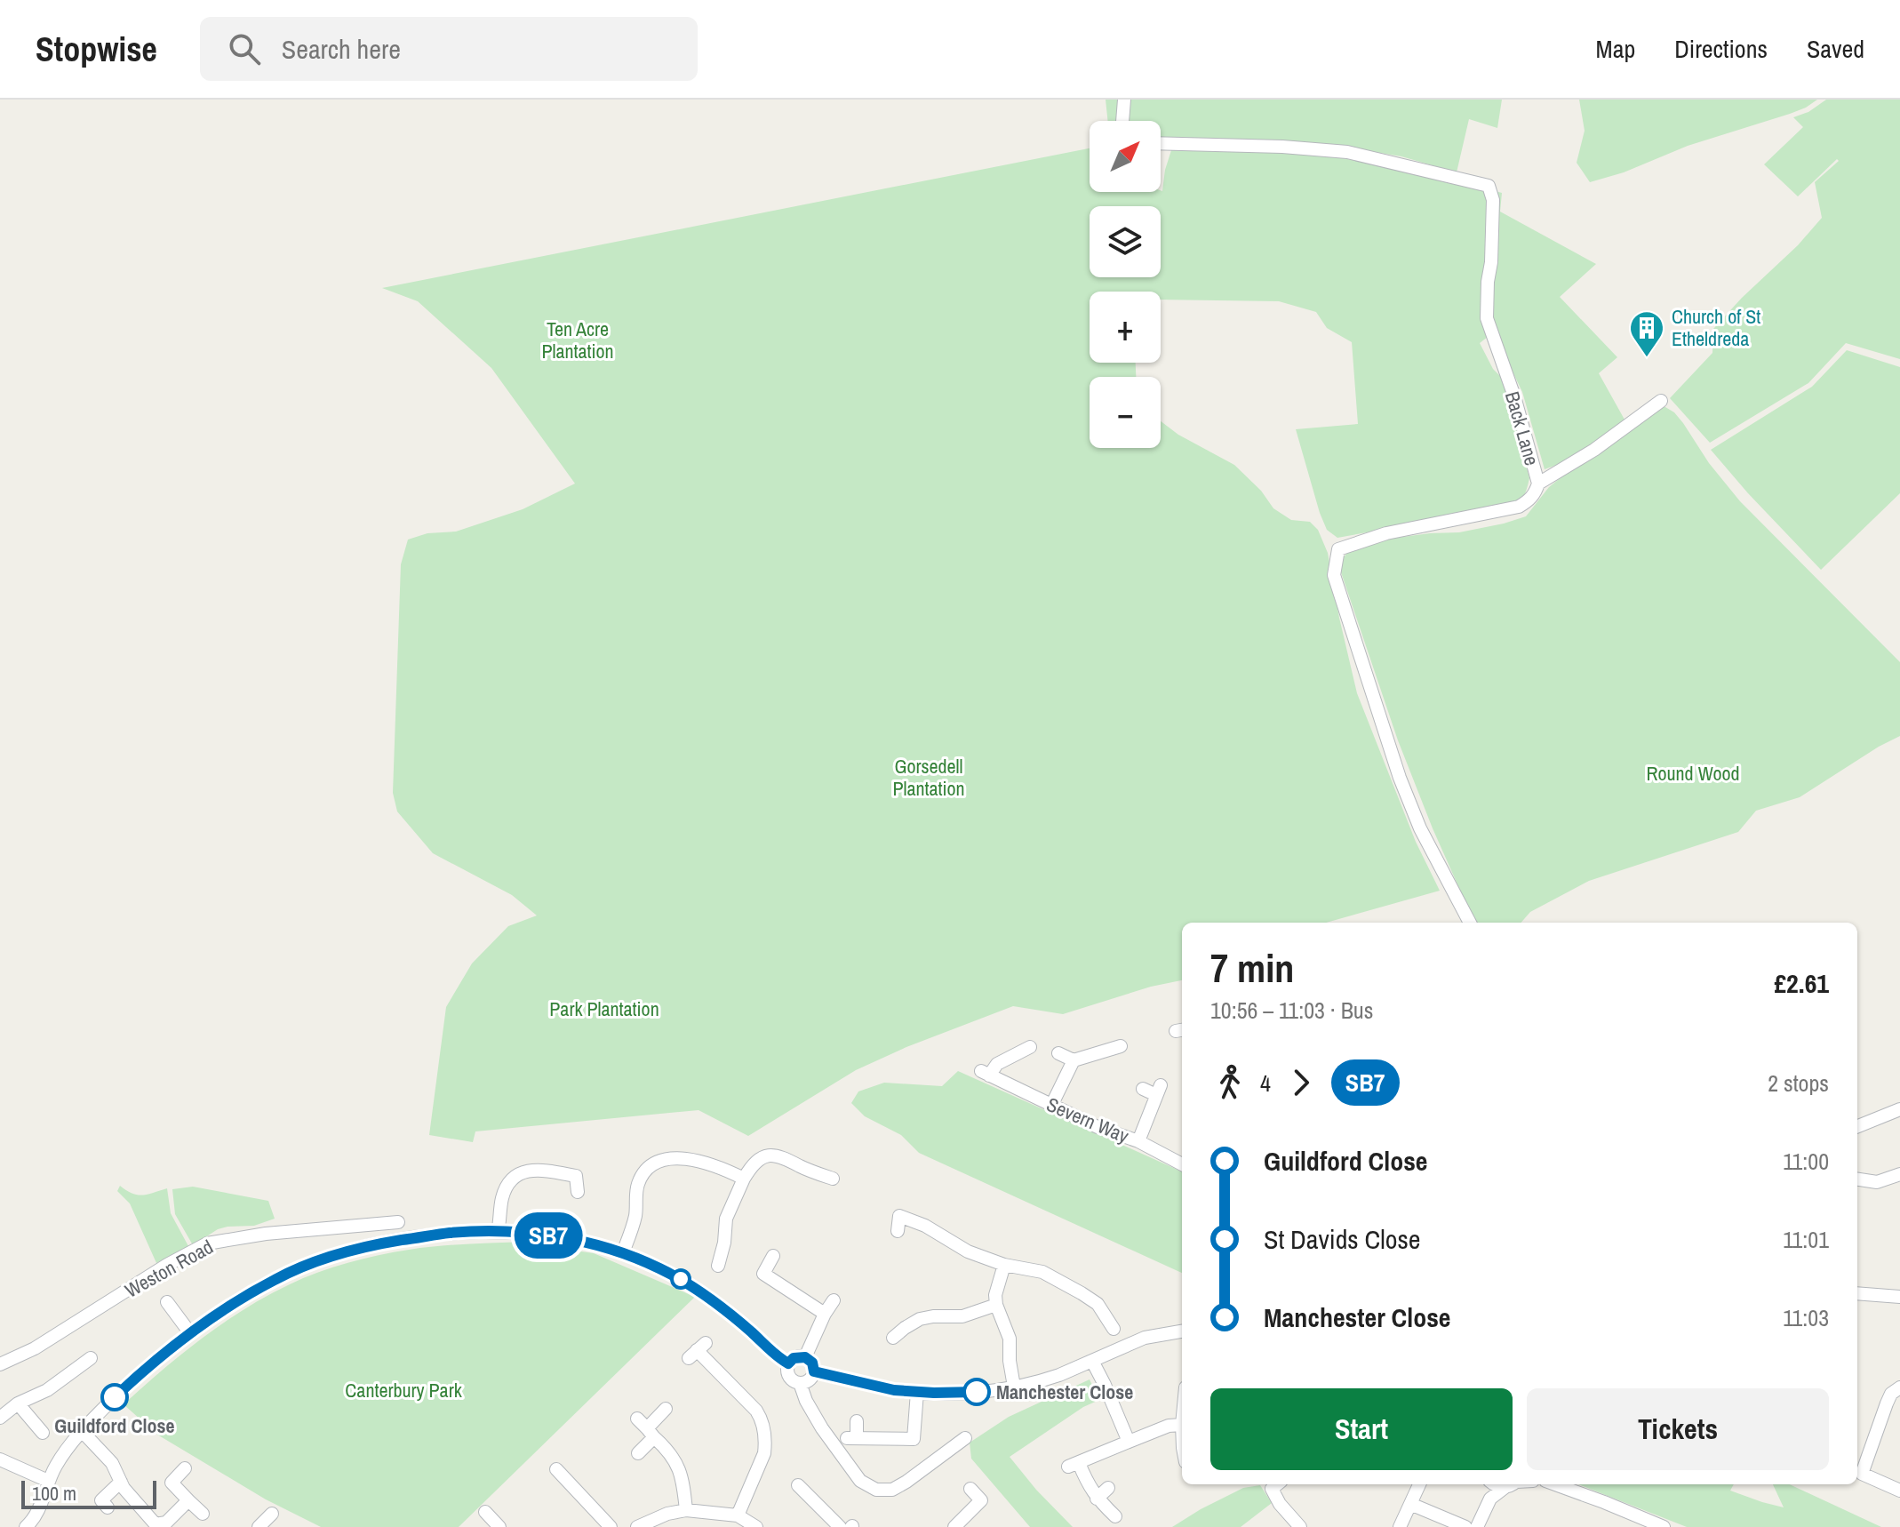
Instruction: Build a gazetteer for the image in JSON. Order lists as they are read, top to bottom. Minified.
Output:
{"streets":{"street":["Back Lane","Severn Way","Weston Road"]},"parks":["Ten Acre Plantation","Gorsedell Plantation","Round Wood","Park Plantation","Canterbury Park"],"places":{"building":["Church of St Etheldreda"],"other":["Manchester Close","Guildford Close"]},"lines":["bus line SB7"],"scale_bar":"100 m","north":"top right","page":{"header":"Stopwise","search":"Search here","nav":["Map","Directions","Saved"],"on_map":"SB7","map_buttons":["+","−"],"heading":["7 min","10:56 – 11:03 · Bus","£2.61"],"legs":["4","SB7","2 stops"],"list":[{"name":"Guildford Close","value":"11:00"},{"name":"St Davids Close","value":"11:01"},{"name":"Manchester Close","value":"11:03"}],"buttons":["Start","Tickets"],"scale":"100 m"}}
